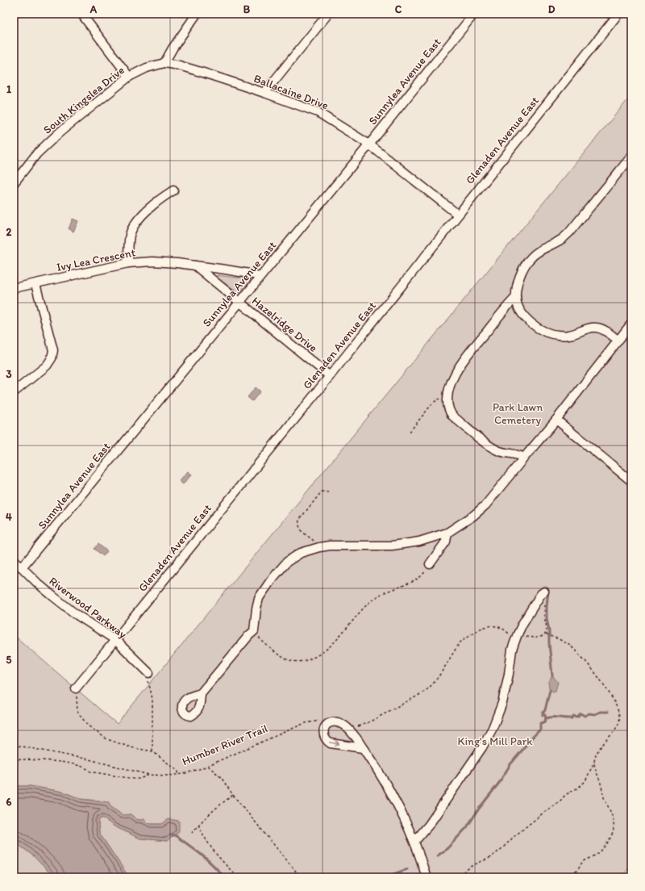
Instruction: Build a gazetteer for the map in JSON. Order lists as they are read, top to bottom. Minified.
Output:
{"streets":{"street":["Sunnylea Avenue East","Ballacaine Drive","South Kingslea Drive","Glenaden Avenue East","Ivy Lea Crescent","Hazelridge Drive","Riverwood Parkway"],"path":["Humber River Trail"]},"crossings":[["Sunnylea Avenue East","Ballacaine Drive"],["Sunnylea Avenue East","Ivy Lea Crescent"],["Sunnylea Avenue East","Hazelridge Drive"],["Sunnylea Avenue East","Riverwood Parkway"],["Ballacaine Drive","South Kingslea Drive"],["Ballacaine Drive","Glenaden Avenue East"],["Glenaden Avenue East","Hazelridge Drive"],["Glenaden Avenue East","Riverwood Parkway"],["Ivy Lea Crescent","Hazelridge Drive"]],"parks":["Park Lawn Cemetery","King's Mill Park"],"grid":{"columns":["A","B","C","D"],"rows":["1","2","3","4","5","6"]}}
